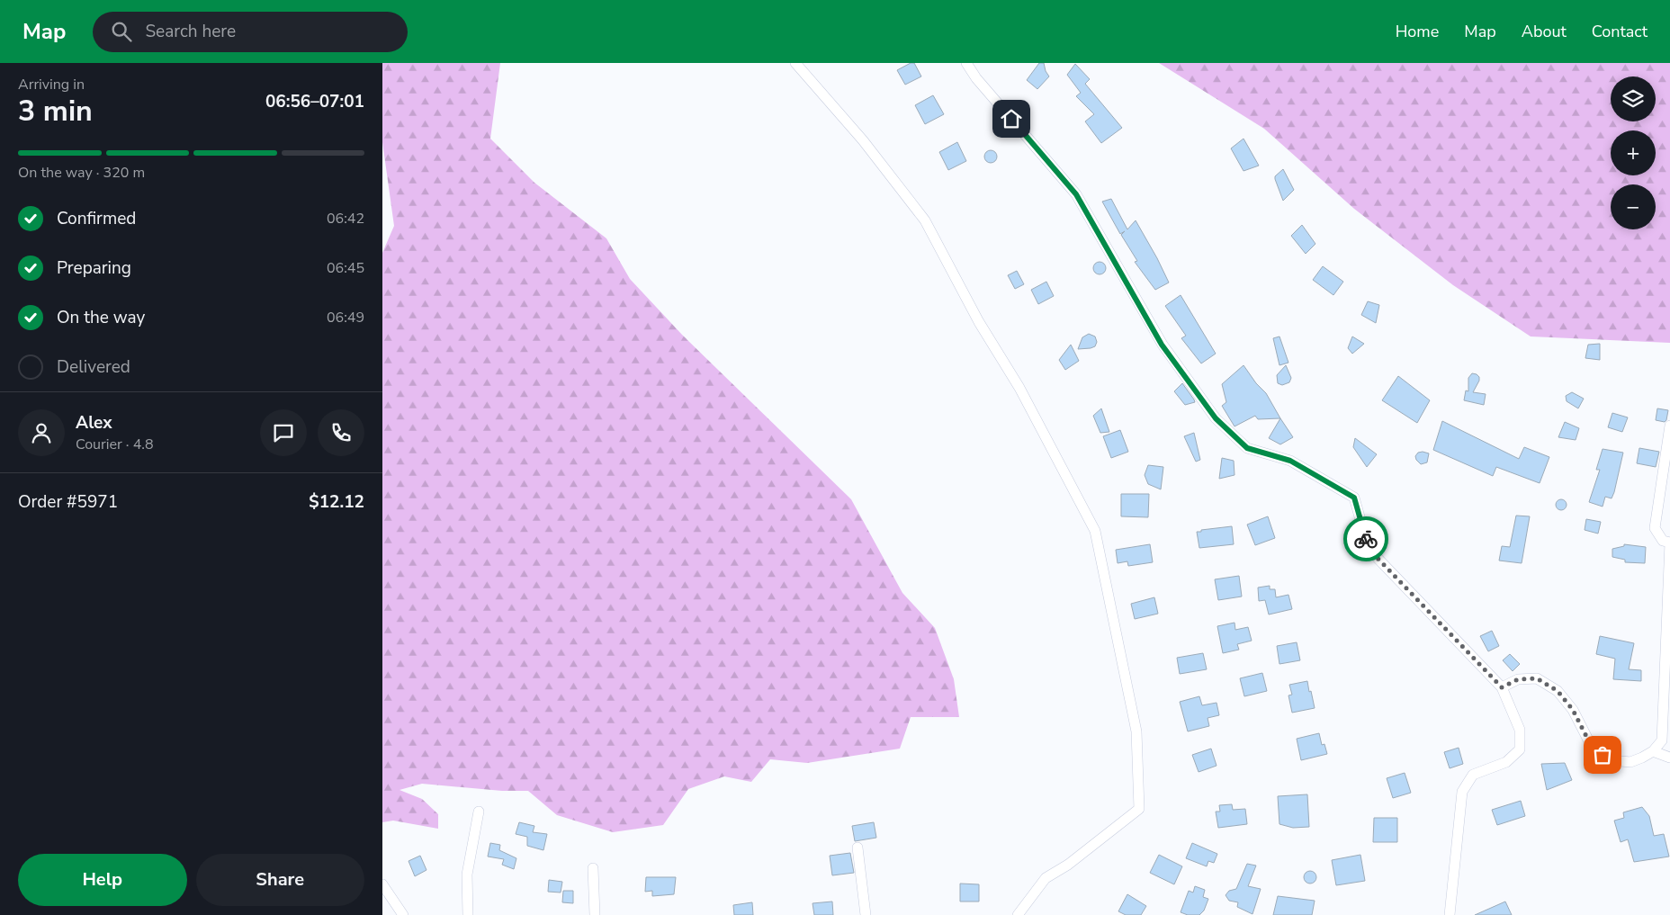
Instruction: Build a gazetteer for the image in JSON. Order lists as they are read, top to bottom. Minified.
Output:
{"page":{"header":"Map","search":"Search here","nav":["Home","Map","About","Contact"],"heading":["3 min","Arriving in","06:56–07:01"],"panel":["Alex","Courier · 4.8","Order #5971","$12.12"],"map_buttons":["+","−"],"bar":"On the way · 320 m","list":[["Confirmed","06:42"],["Preparing","06:45"],["On the way","06:49"],"Delivered"],"buttons":["Help","Share"]}}
